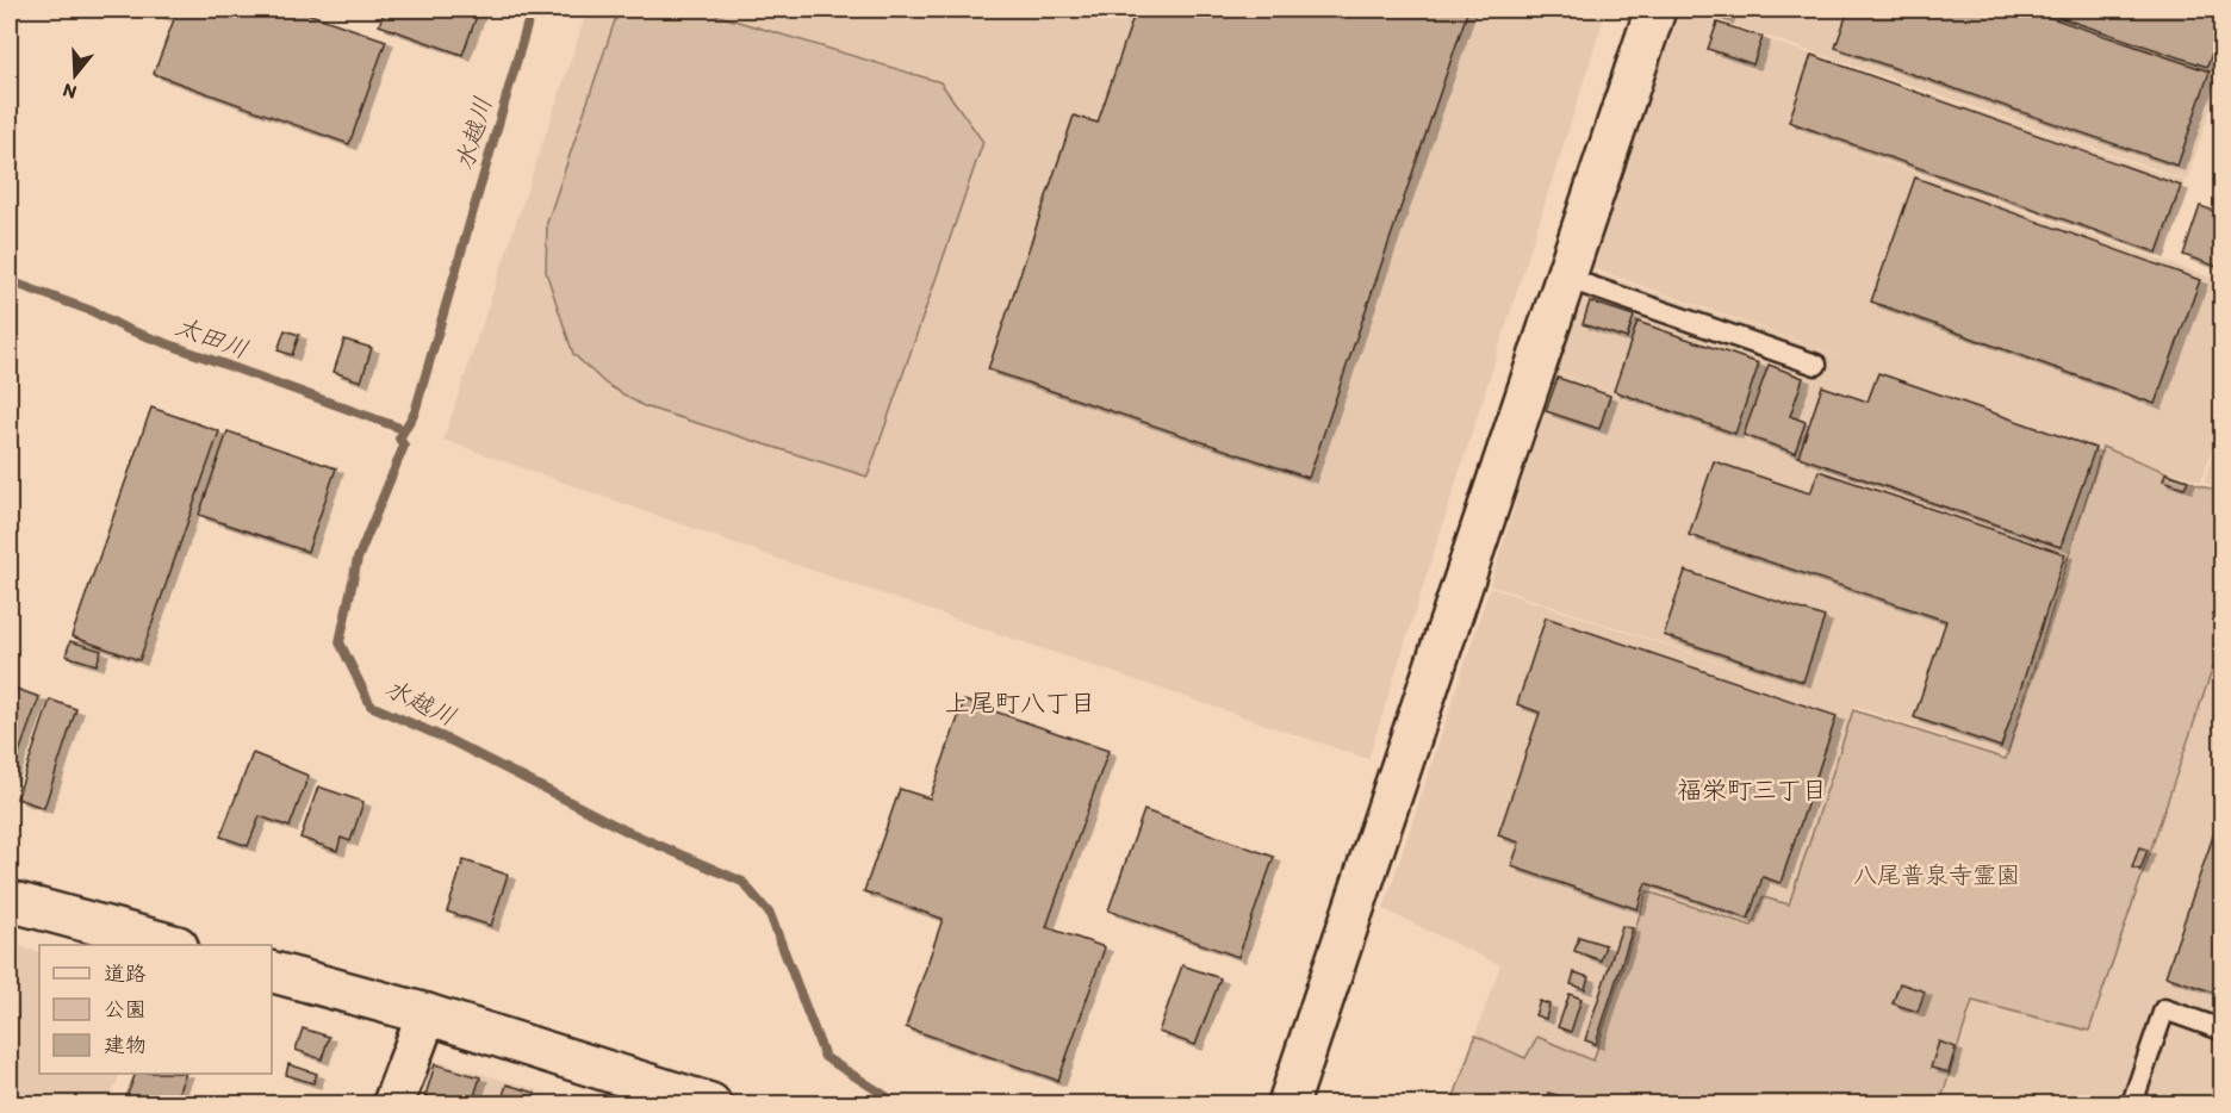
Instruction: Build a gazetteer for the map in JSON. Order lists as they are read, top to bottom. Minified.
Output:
{"districts":["上尾町八丁目","福栄町三丁目"],"water":["水越川","太田川"],"parks":["八尾普泉寺霊園"],"legend":["道路","公園","建物"],"north":"bottom"}
